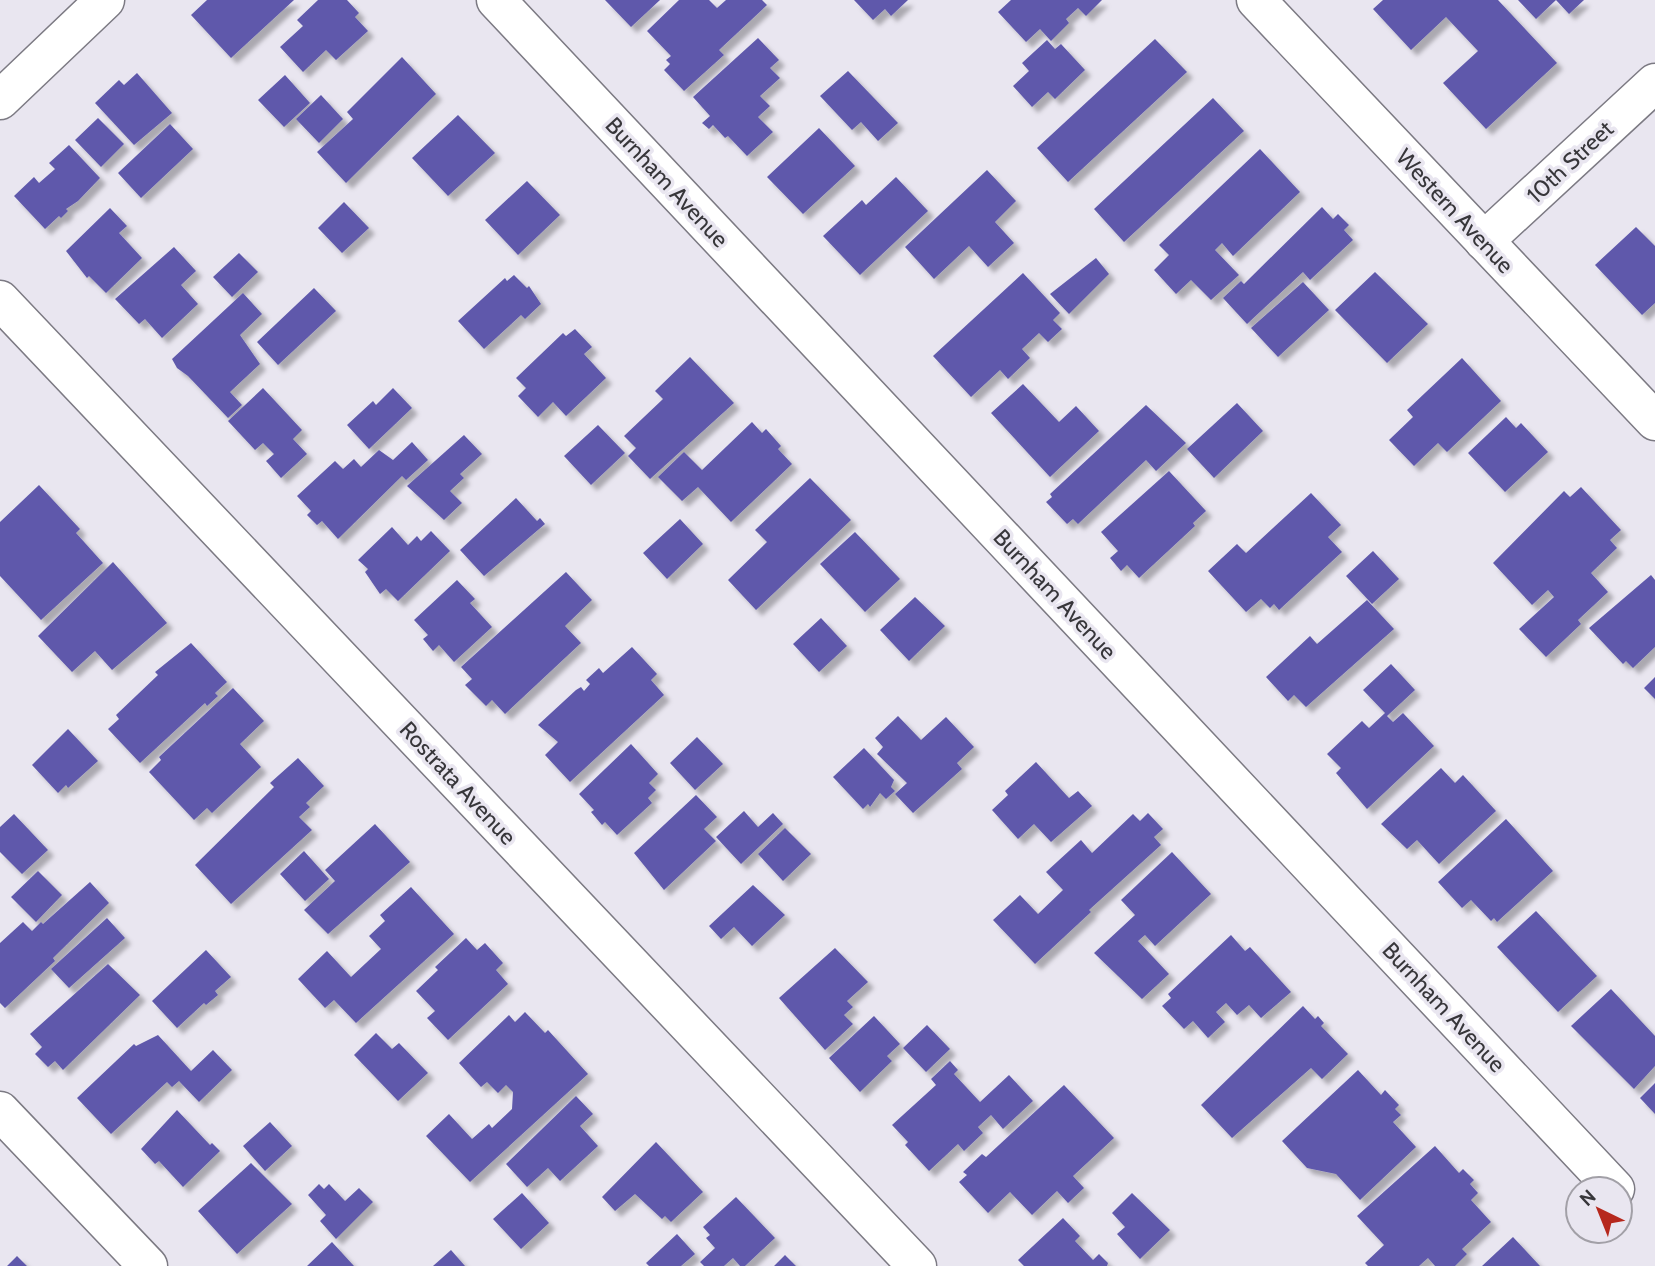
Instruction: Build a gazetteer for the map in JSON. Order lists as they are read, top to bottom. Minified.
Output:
{"streets":{"street":["10th Street","Burnham Avenue","Western Avenue","Rostrata Avenue"]},"crossings":[["10th Street","Western Avenue"]],"north":"top left"}
